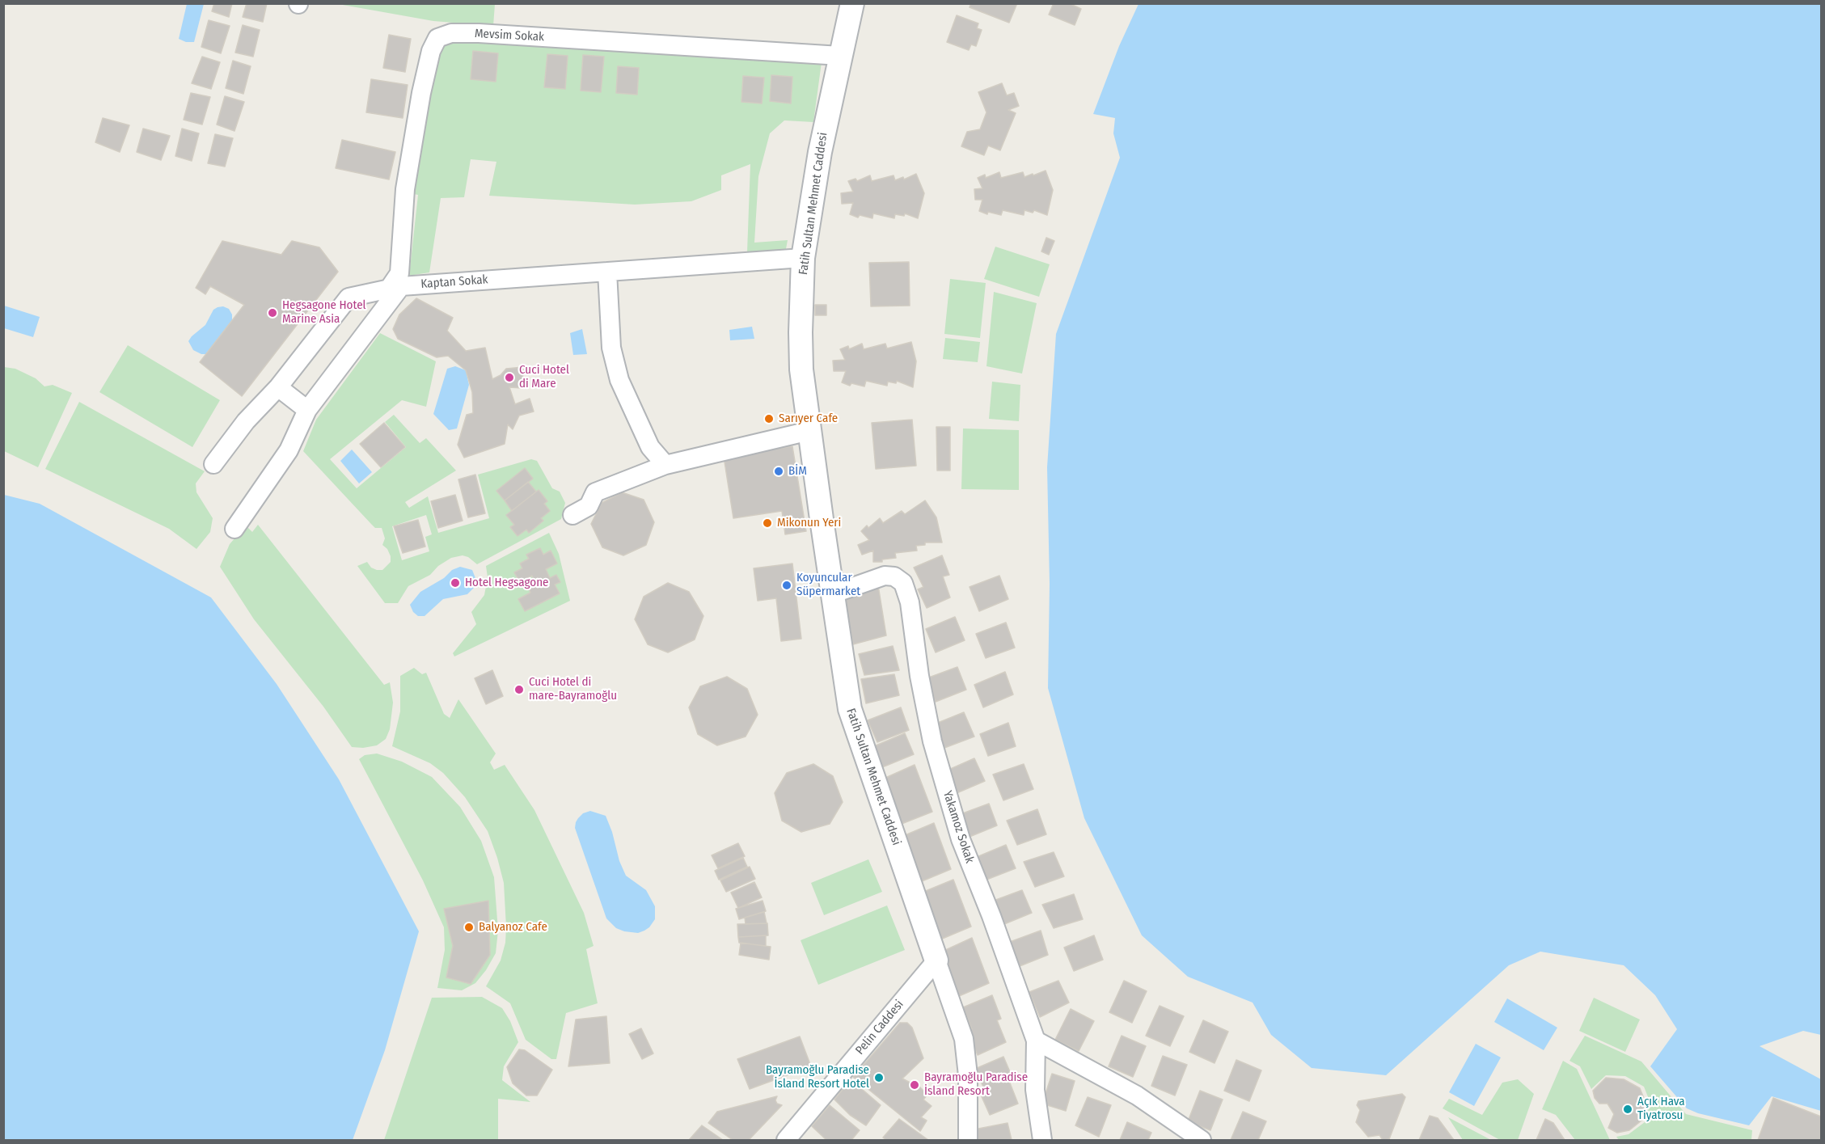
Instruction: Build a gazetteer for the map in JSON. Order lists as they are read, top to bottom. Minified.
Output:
{"streets":{"street":["Mevsim Sokak","Fatih Sultan Mehmet Caddesi","Kaptan Sokak","Yakamoz Sokak","Pelin Caddesi"]},"crossings":[["Mevsim Sokak","Fatih Sultan Mehmet Caddesi"],["Mevsim Sokak","Kaptan Sokak"],["Fatih Sultan Mehmet Caddesi","Kaptan Sokak"],["Fatih Sultan Mehmet Caddesi","Yakamoz Sokak"],["Fatih Sultan Mehmet Caddesi","Pelin Caddesi"]],"places":["Hegsagone Hotel Marine Asia","Cuci Hotel di Mare","Sarıyer Cafe","BİM","Mikonun Yeri","Hotel Hegsagone","Koyuncular Süpermarket","Cuci Hotel di mare-Bayramoğlu","Balyanoz Cafe","Bayramoğlu Paradise İsland Resort Hotel","Bayramoğlu Paradise İsland Resort","Açık Hava Tiyatrosu"]}
